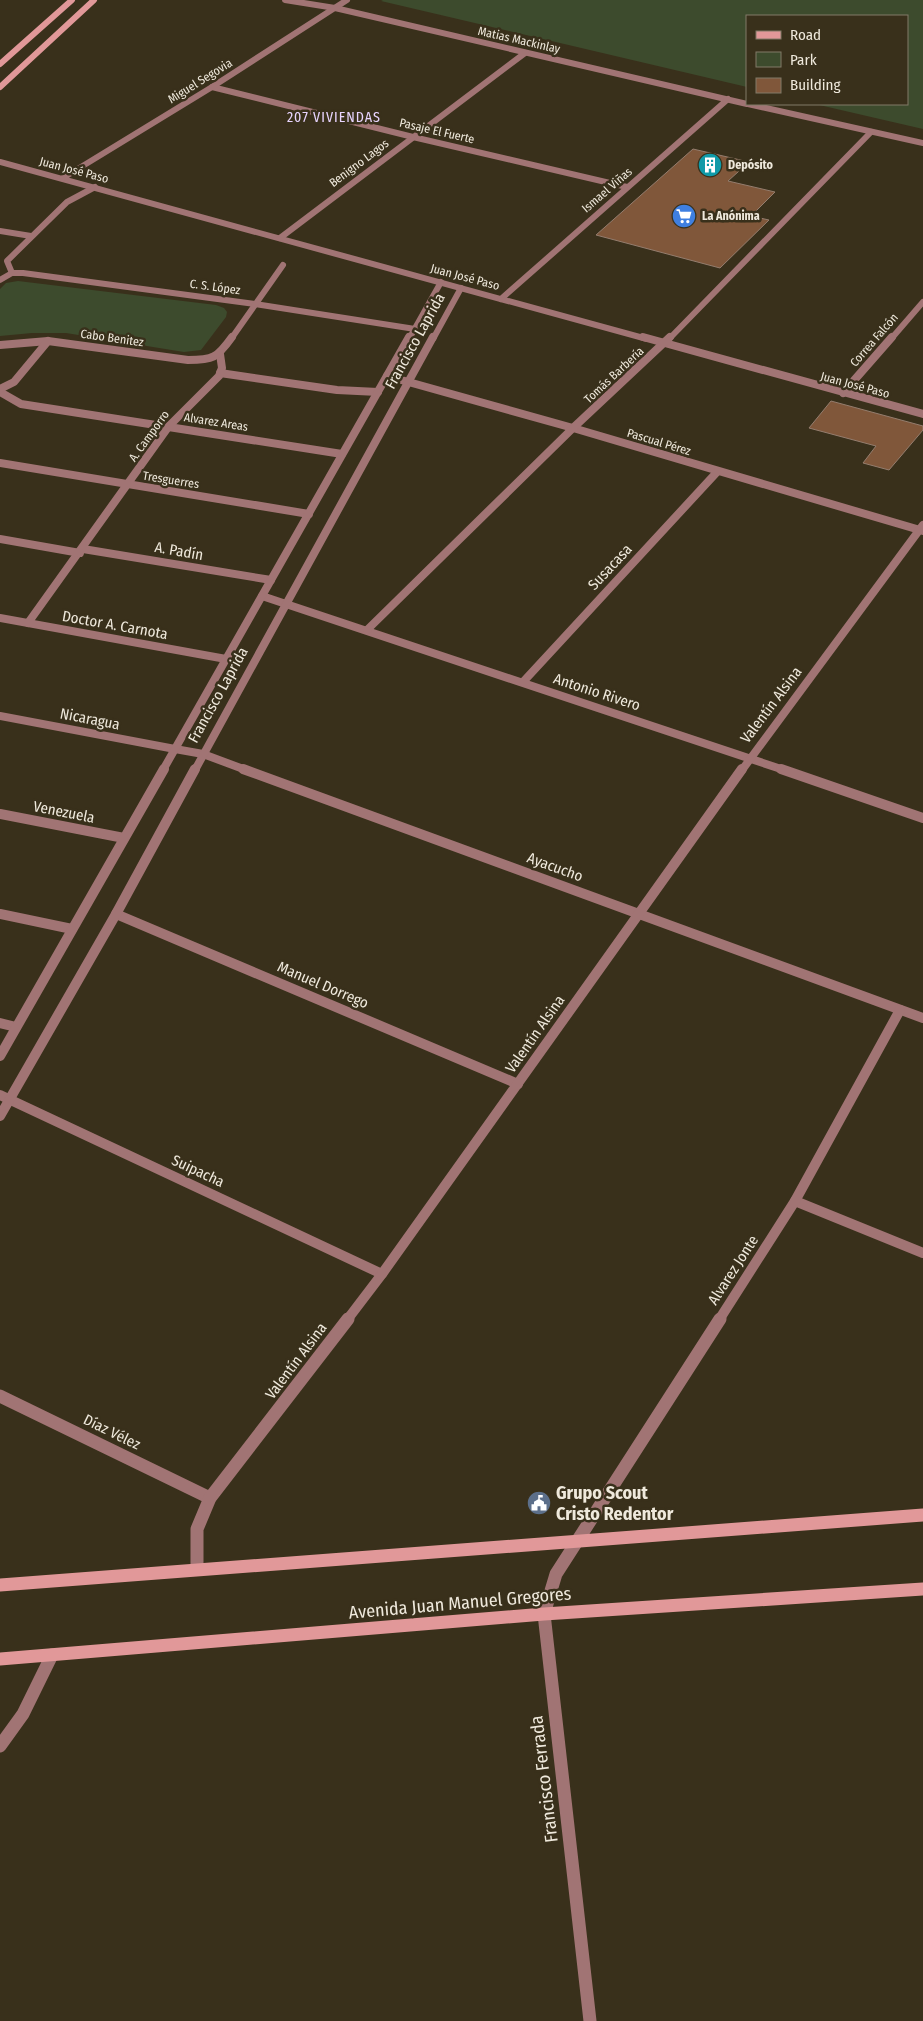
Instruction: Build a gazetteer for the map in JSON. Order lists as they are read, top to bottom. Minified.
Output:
{"streets":{"main road":["Avenida Juan Manuel Gregores"],"street":["Matias Mackinlay","Miguel Segovia","Pasaje El Fuerte","Benigno Lagos","Juan José Paso","Ismael Viñas","C. S. López","Cabo Benitez","Correa Falcón","Francisco Laprida","Tomás Barbería","Alvarez Areas","A. Camporro","Pascual Pérez","Tresguerres","A. Padín","Susacasa","Doctor A. Carnota","Antonio Rivero","Valentín Alsina","Nicaragua","Venezuela","Ayacucho","Manuel Dorrego","Suipacha","Alvarez Jonte","Díaz Vélez","Francisco Ferrada"]},"crossings":[["Matias Mackinlay","Miguel Segovia"],["Matias Mackinlay","Benigno Lagos"],["Matias Mackinlay","Ismael Viñas"],["Matias Mackinlay","Tomás Barbería"],["Miguel Segovia","Pasaje El Fuerte"],["Miguel Segovia","Juan José Paso"],["Pasaje El Fuerte","Benigno Lagos"],["Pasaje El Fuerte","Ismael Viñas"],["Benigno Lagos","Juan José Paso"],["Juan José Paso","Ismael Viñas"],["Juan José Paso","Correa Falcón"],["Juan José Paso","Francisco Laprida"],["Juan José Paso","Tomás Barbería"],["C. S. López","Francisco Laprida"],["Francisco Laprida","Alvarez Areas"],["Francisco Laprida","Pascual Pérez"],["Francisco Laprida","Tresguerres"],["Francisco Laprida","A. Padín"],["Francisco Laprida","Doctor A. Carnota"],["Francisco Laprida","Antonio Rivero"],["Francisco Laprida","Nicaragua"],["Francisco Laprida","Venezuela"],["Francisco Laprida","Ayacucho"],["Francisco Laprida","Manuel Dorrego"],["Francisco Laprida","Suipacha"],["Tomás Barbería","Pascual Pérez"],["Tomás Barbería","Antonio Rivero"],["Alvarez Areas","A. Camporro"],["A. Camporro","Tresguerres"],["A. Camporro","A. Padín"],["A. Camporro","Doctor A. Carnota"],["Pascual Pérez","Susacasa"],["Pascual Pérez","Valentín Alsina"],["Susacasa","Antonio Rivero"],["Antonio Rivero","Valentín Alsina"],["Valentín Alsina","Ayacucho"],["Valentín Alsina","Manuel Dorrego"],["Valentín Alsina","Suipacha"],["Valentín Alsina","Díaz Vélez"],["Nicaragua","Ayacucho"],["Ayacucho","Alvarez Jonte"],["Alvarez Jonte","Francisco Ferrada"],["Avenida Juan Manuel Gregores","Francisco Ferrada"]],"districts":["207 VIVIENDAS"],"places":{"building":["Depósito"],"supermarket":["La Anónima"],"public building":["Grupo Scout Cristo Redentor"]},"legend":["Road","Park","Building"]}
